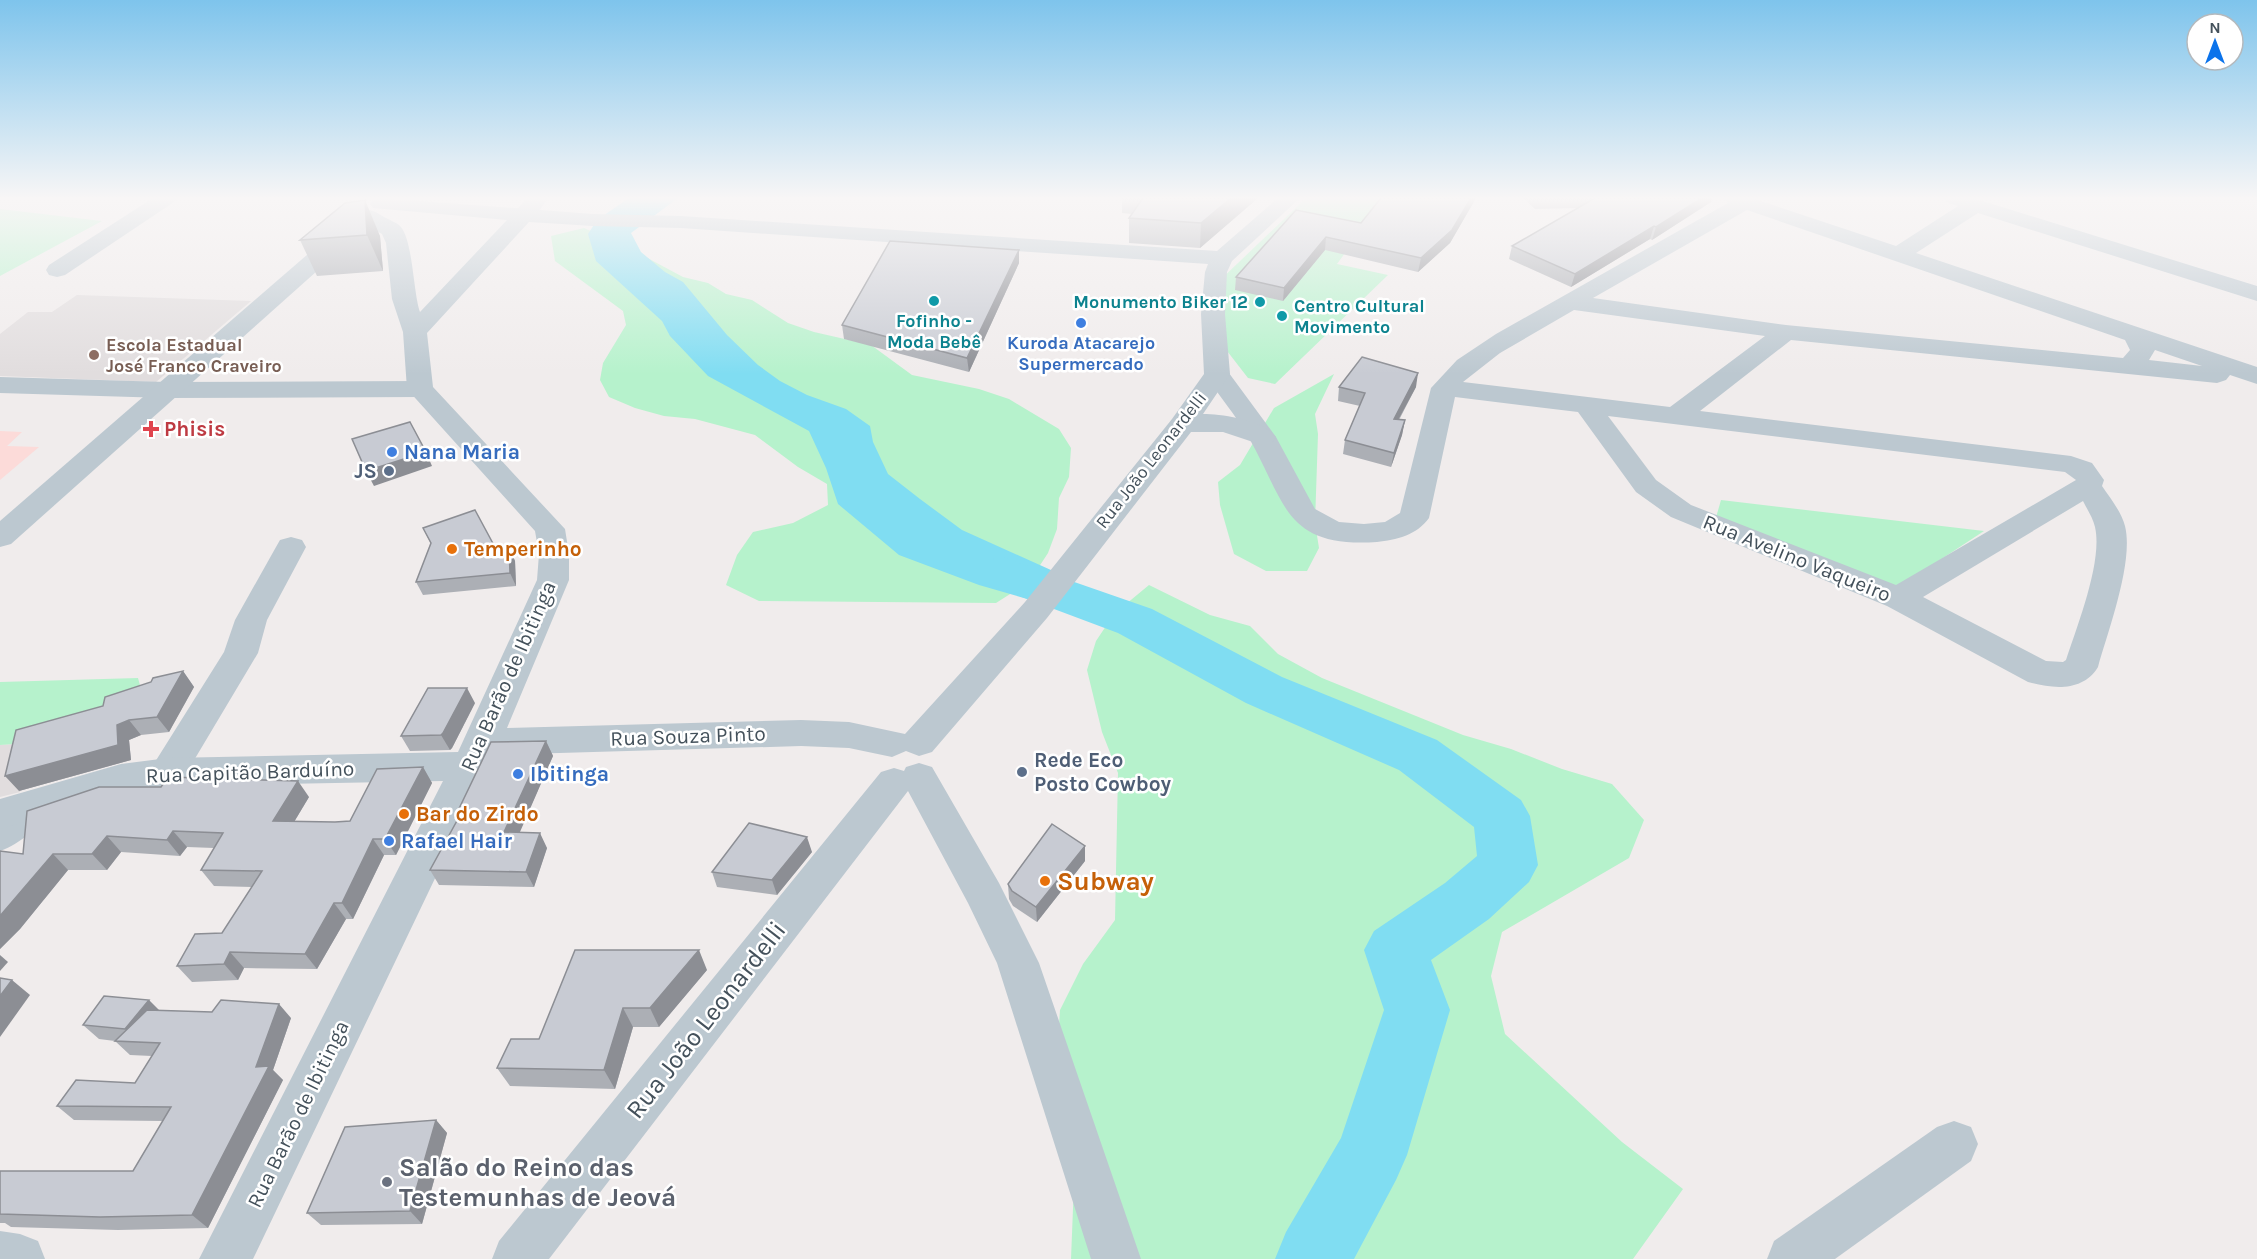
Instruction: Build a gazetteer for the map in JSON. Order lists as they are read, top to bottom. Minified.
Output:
{"streets":{"street":["Rua João Leonardelli","Rua Avelino Vaqueiro","Rua Barão de Ibitinga","Rua Souza Pinto","Rua Capitão Barduíno"]},"crossings":[["Rua João Leonardelli","Rua Souza Pinto"],["Rua Barão de Ibitinga","Rua Souza Pinto"],["Rua Barão de Ibitinga","Rua Capitão Barduíno"],["Rua Souza Pinto","Rua Capitão Barduíno"]],"places":{"other":["Fofinho - Moda Bebê","Monumento Biker 12","Centro Cultural Movimento","Kuroda Atacarejo Supermercado","Escola Estadual José Franco Craveiro","Nana Maria","JS","Temperinho","Rede Eco Posto Cowboy","Ibitinga","Bar do Zirdo","Rafael Hair","Subway","Salão do Reino das Testemunhas de Jeová"],"health":["Phisis"]},"north":"top"}
